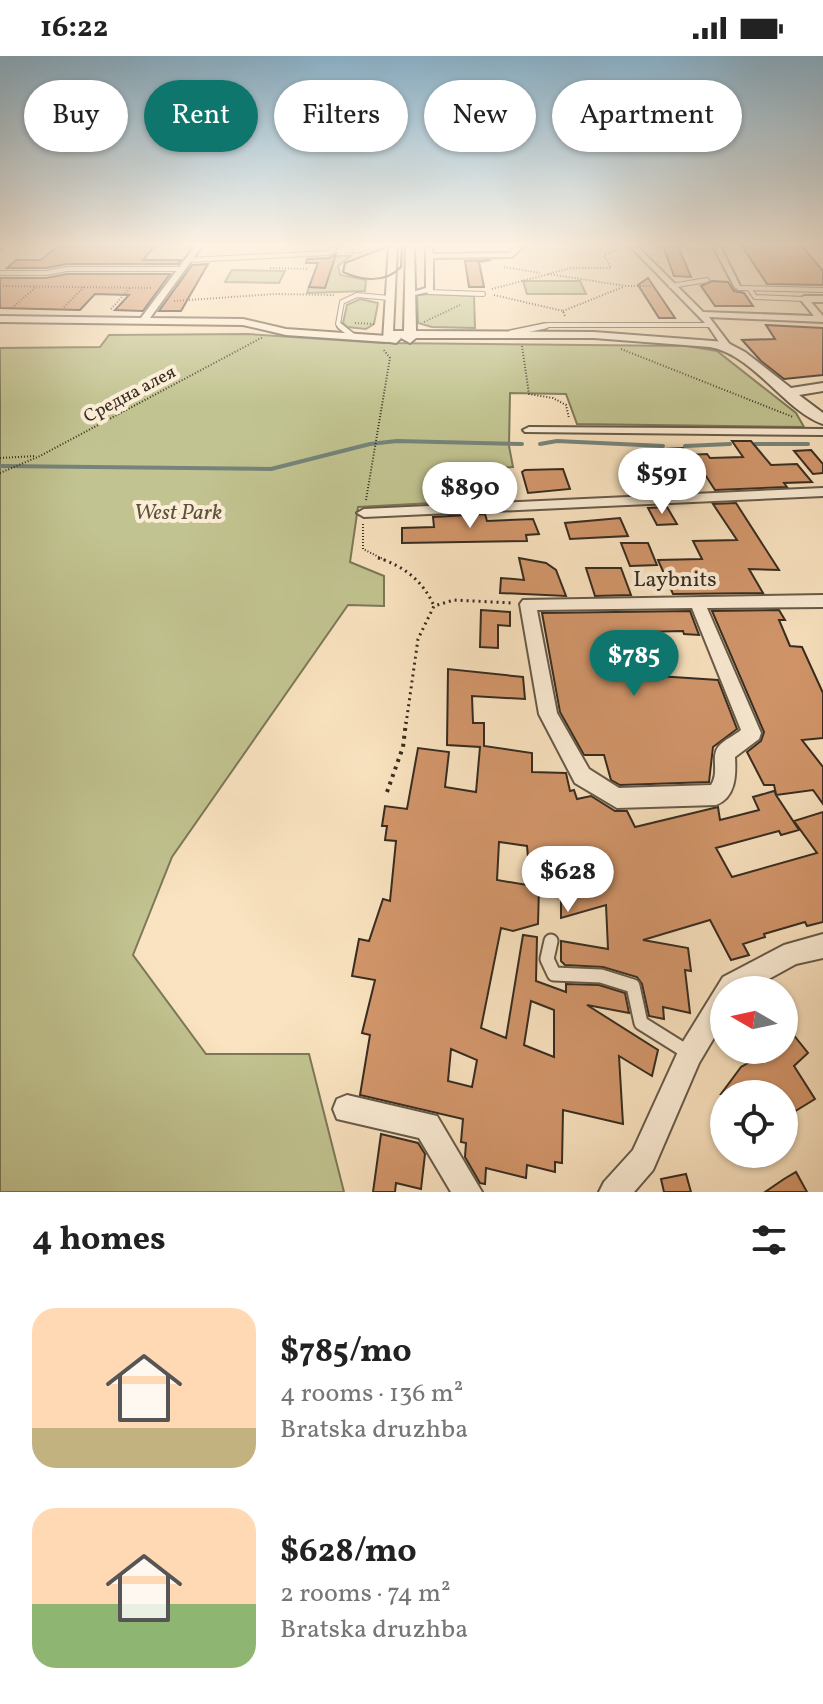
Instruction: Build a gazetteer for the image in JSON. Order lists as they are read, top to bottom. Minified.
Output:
{"streets":{"street":["Laybnits"],"path":["Средна алея"]},"parks":["West Park"],"north":"left","page":{"status":"16:22","chip":["Buy","Rent","Filters","New","Apartment"],"price":["$591","$890","$785","$628"],"heading":"4 homes","list":[{"name":"$785/mo","note":"4 rooms · 136 m² · Bratska druzhba"},{"name":"$628/mo","note":"2 rooms · 74 m² · Bratska druzhba"}]}}
